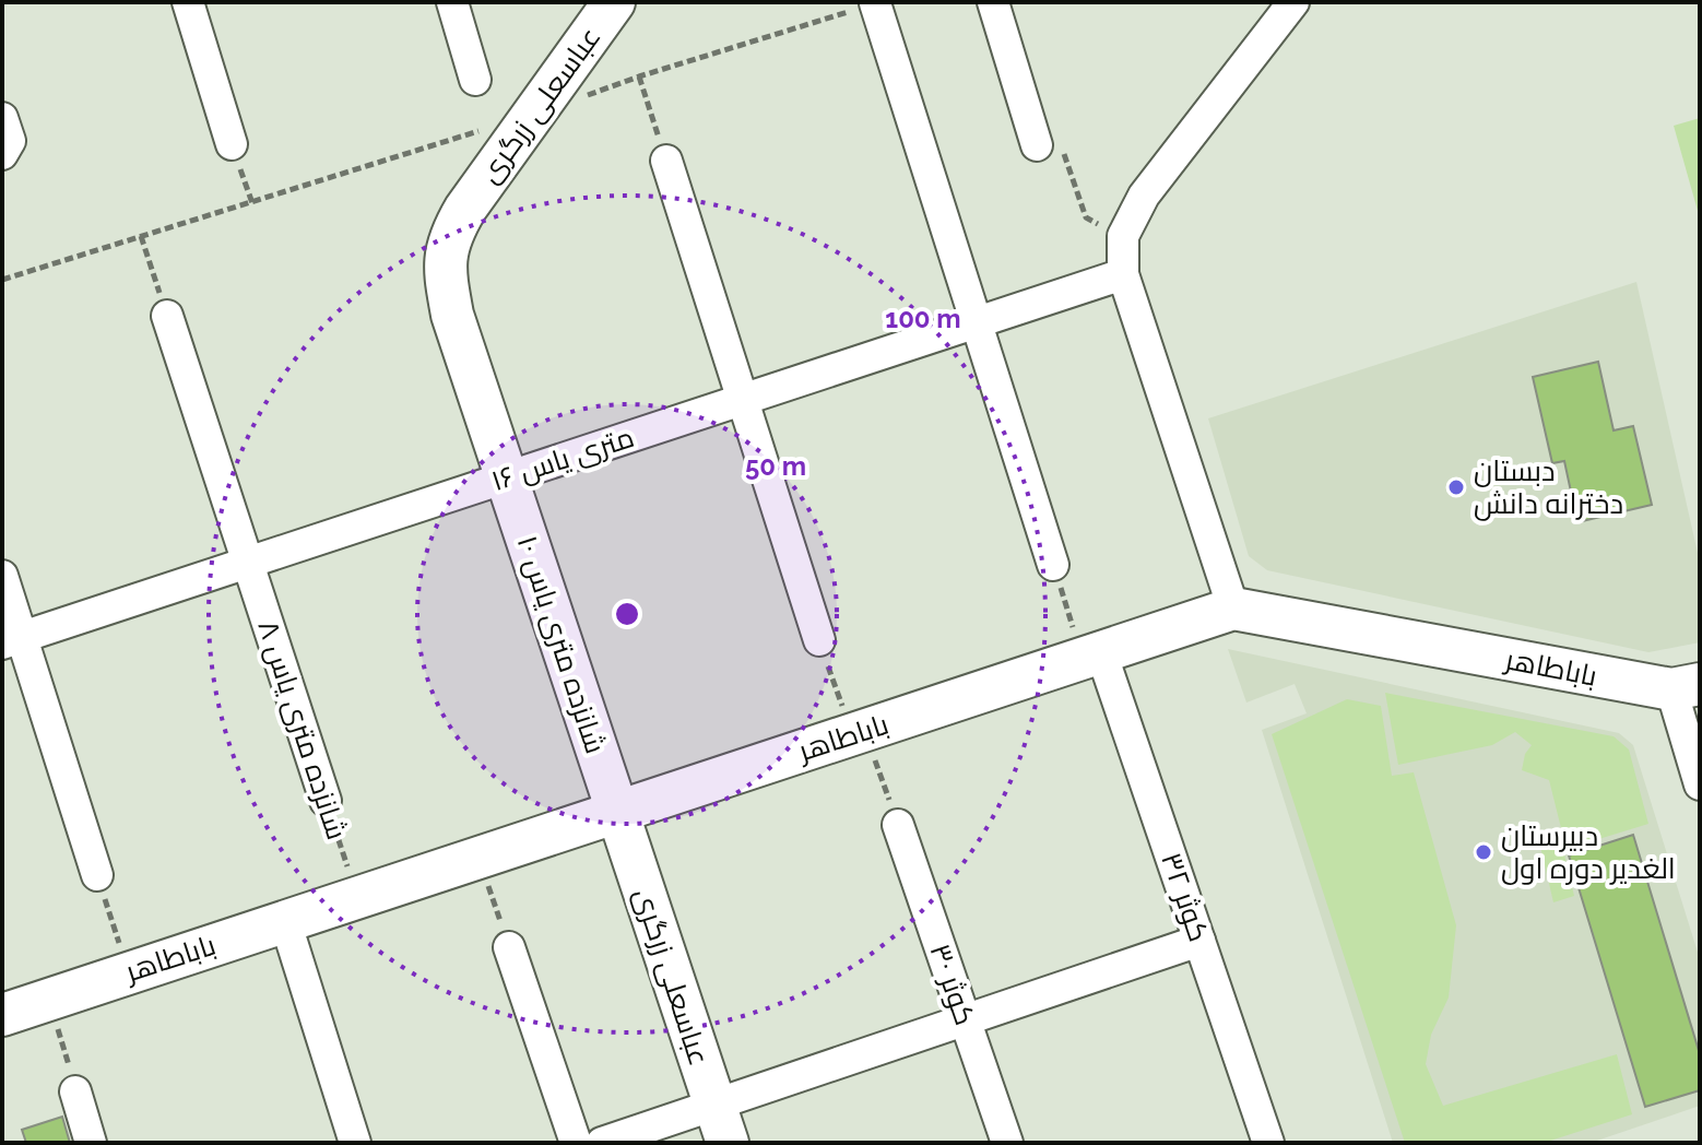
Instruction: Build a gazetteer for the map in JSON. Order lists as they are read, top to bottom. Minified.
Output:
{"streets":{"street":["عباسعلی زرگری","۱۶ متری یاس","شانزده متری یاس ۱۰","باباطاهر","شانزده متری یاس ۸","کوثر ۳۲","کوثر ۳۰"]},"crossings":[["عباسعلی زرگری","۱۶ متری یاس"],["عباسعلی زرگری","شانزده متری یاس ۱۰"],["عباسعلی زرگری","باباطاهر"],["۱۶ متری یاس","شانزده متری یاس ۱۰"],["۱۶ متری یاس","شانزده متری یاس ۸"],["شانزده متری یاس ۱۰","باباطاهر"],["باباطاهر","شانزده متری یاس ۸"],["باباطاهر","کوثر ۳۲"]],"places":["دبستان دخترانه دانش","دبیرستان الغدیر دوره اول"],"rings":["100 m","50 m"]}
